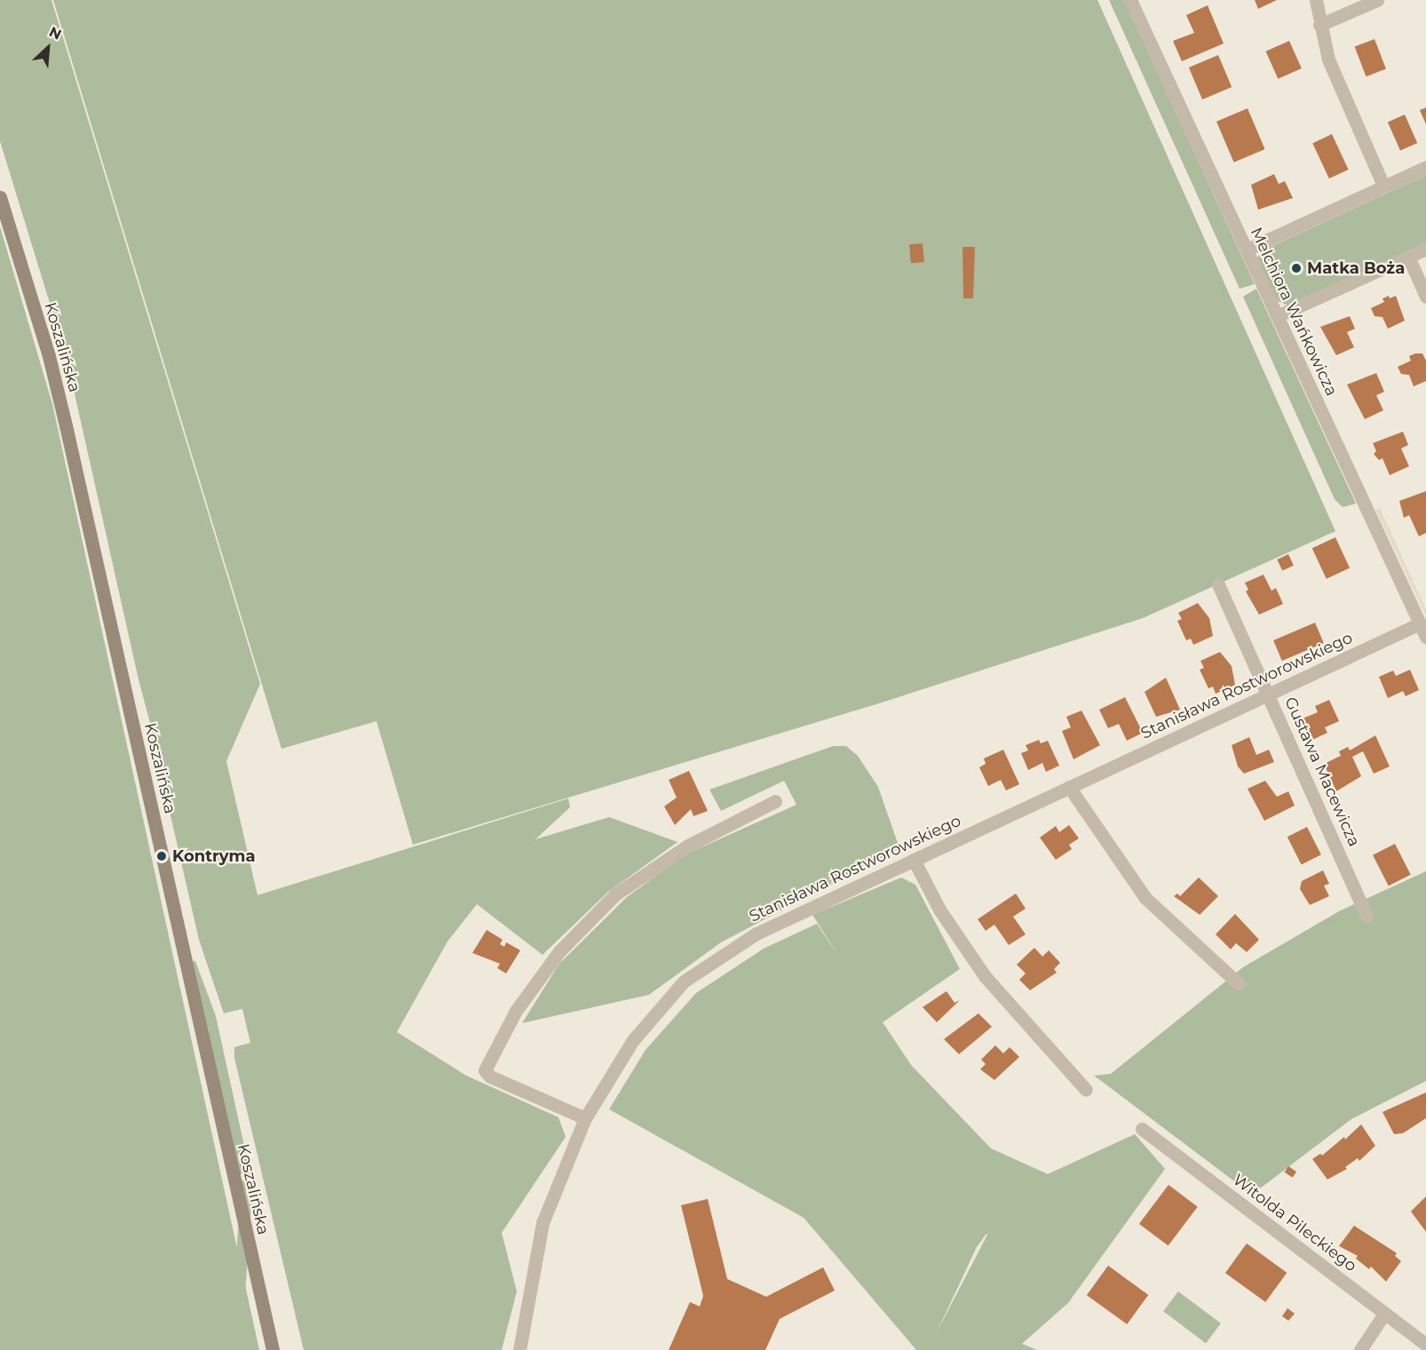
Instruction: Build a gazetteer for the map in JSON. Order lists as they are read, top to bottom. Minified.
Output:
{"streets":{"street":["Melchiora Wańkowicza","Koszalińska","Stanisława Rostworowskiego","Gustawa Macewicza","Witolda Pileckiego"]},"crossings":[["Melchiora Wańkowicza","Stanisława Rostworowskiego"],["Stanisława Rostworowskiego","Gustawa Macewicza"]],"places":["Matka Boża","Kontryma"],"north":"top right"}
